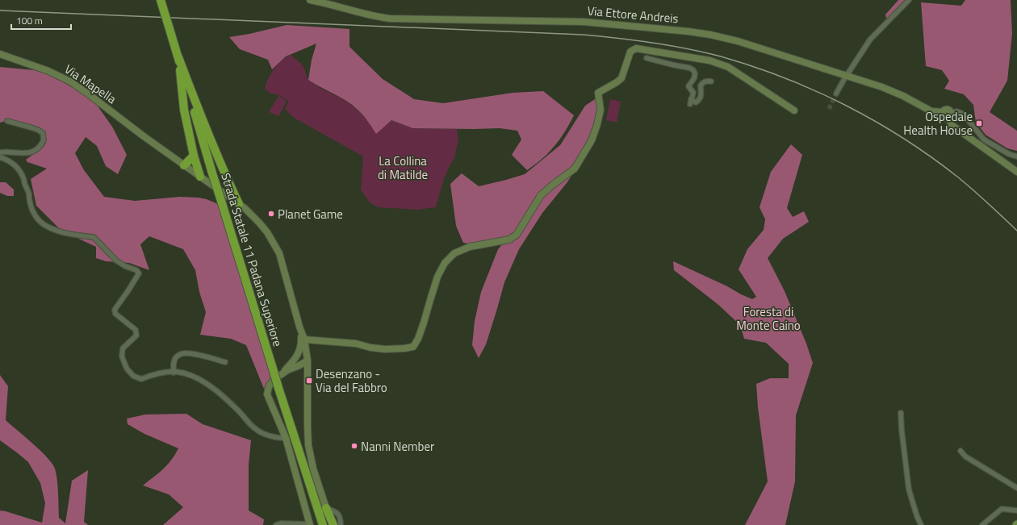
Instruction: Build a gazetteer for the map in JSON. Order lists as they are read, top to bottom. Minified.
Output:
{"streets":{"highway":["Strada Statale 11 Padana Superiore"],"street":["Via Ettore Andreis","Via Mapella"]},"parks":["La Collina di Matilde","Foresta di Monte Caino"],"places":{"transit":["Ospedale Health House","Desenzano - Via del Fabbro"],"other":["Planet Game","Nanni Nember"]},"scale_bar":"100 m"}
